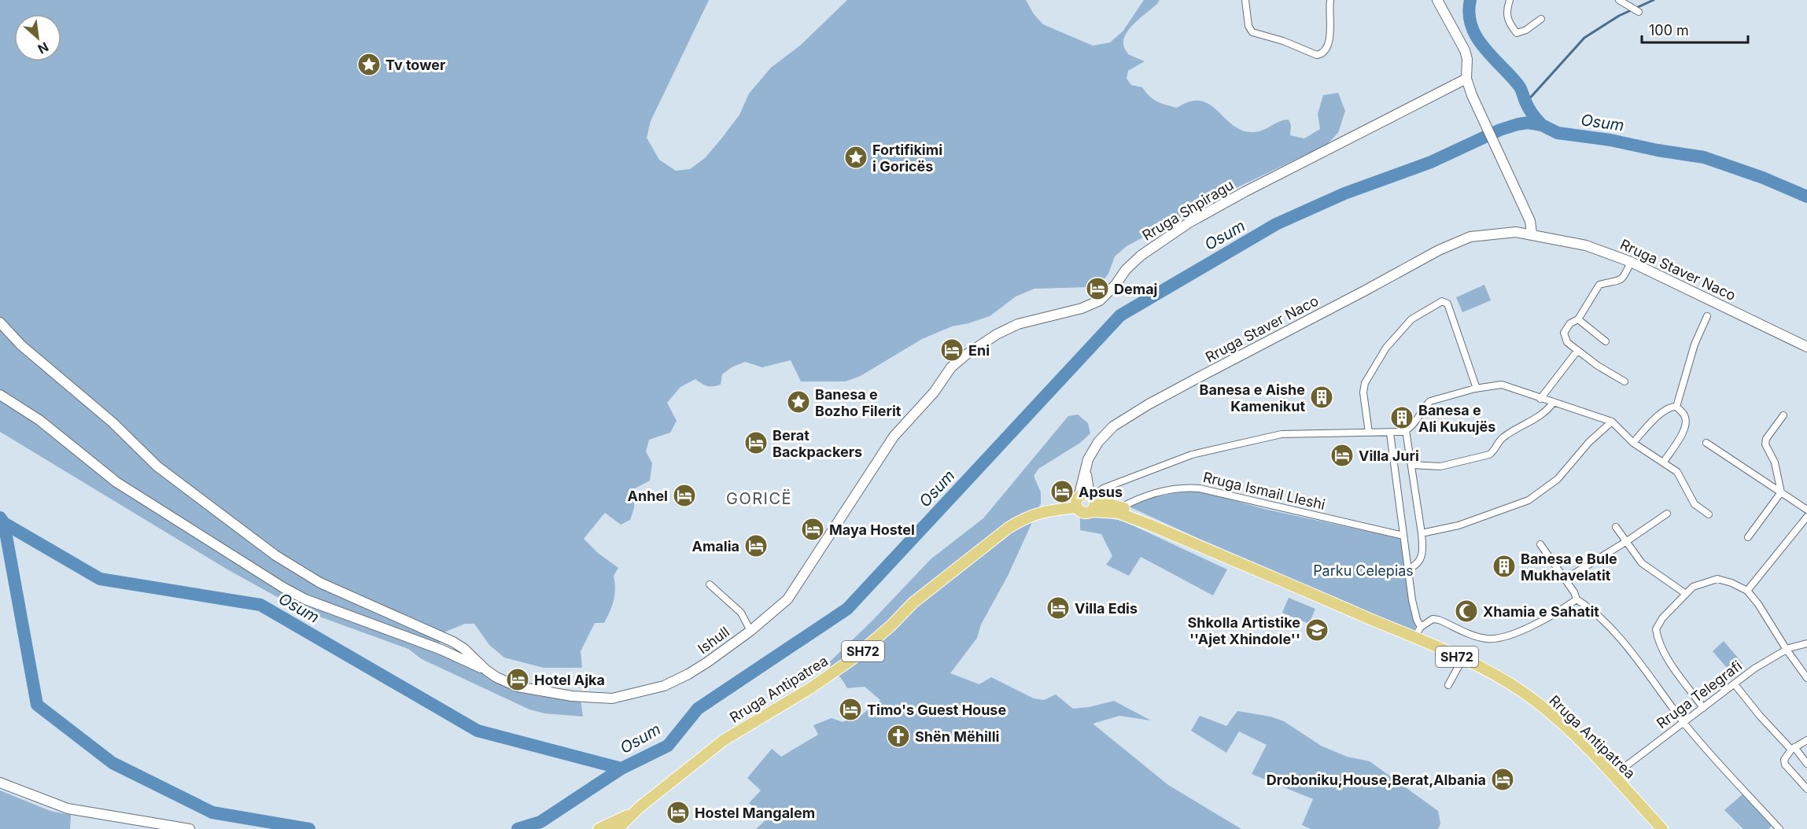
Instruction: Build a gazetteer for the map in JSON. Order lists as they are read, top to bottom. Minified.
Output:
{"streets":{"main road":["SH72","Rruga Antipatrea"],"street":["Rruga Shpiragu","Rruga Staver Naco","Rruga Ismail Lleshi","Ishull","Rruga Telegrafi"]},"crossings":[["Rruga Shpiragu","Ishull"],["Rruga Staver Naco","Rruga Antipatrea"],["Rruga Ismail Lleshi","Rruga Antipatrea"],["SH72","Rruga Antipatrea"],["Rruga Antipatrea","Rruga Telegrafi"]],"districts":["GORICË"],"water":["Osum"],"parks":["Parku Celepias"],"places":{"place":["Tv tower","Fortifikimi i Goricës","Banesa e Bozho Filerit"],"hotel":["Demaj","Eni","Berat Backpackers","Villa Juri","Apsus","Anhel","Maya Hostel","Amalia","Villa Edis","Hotel Ajka","Timo's Guest House","Droboniku,House,Berat,Albania","Hostel Mangalem"],"building":["Banesa e Aishe Kamenikut","Banesa e Ali Kukujës","Banesa e Bule Mukhavelatit"],"mosque":["Xhamia e Sahatit"],"school or university":["Shkolla Artistike ''Ajet Xhindole''"],"church":["Shën Mëhilli"]},"scale_bar":"100 m","north":"bottom right"}
